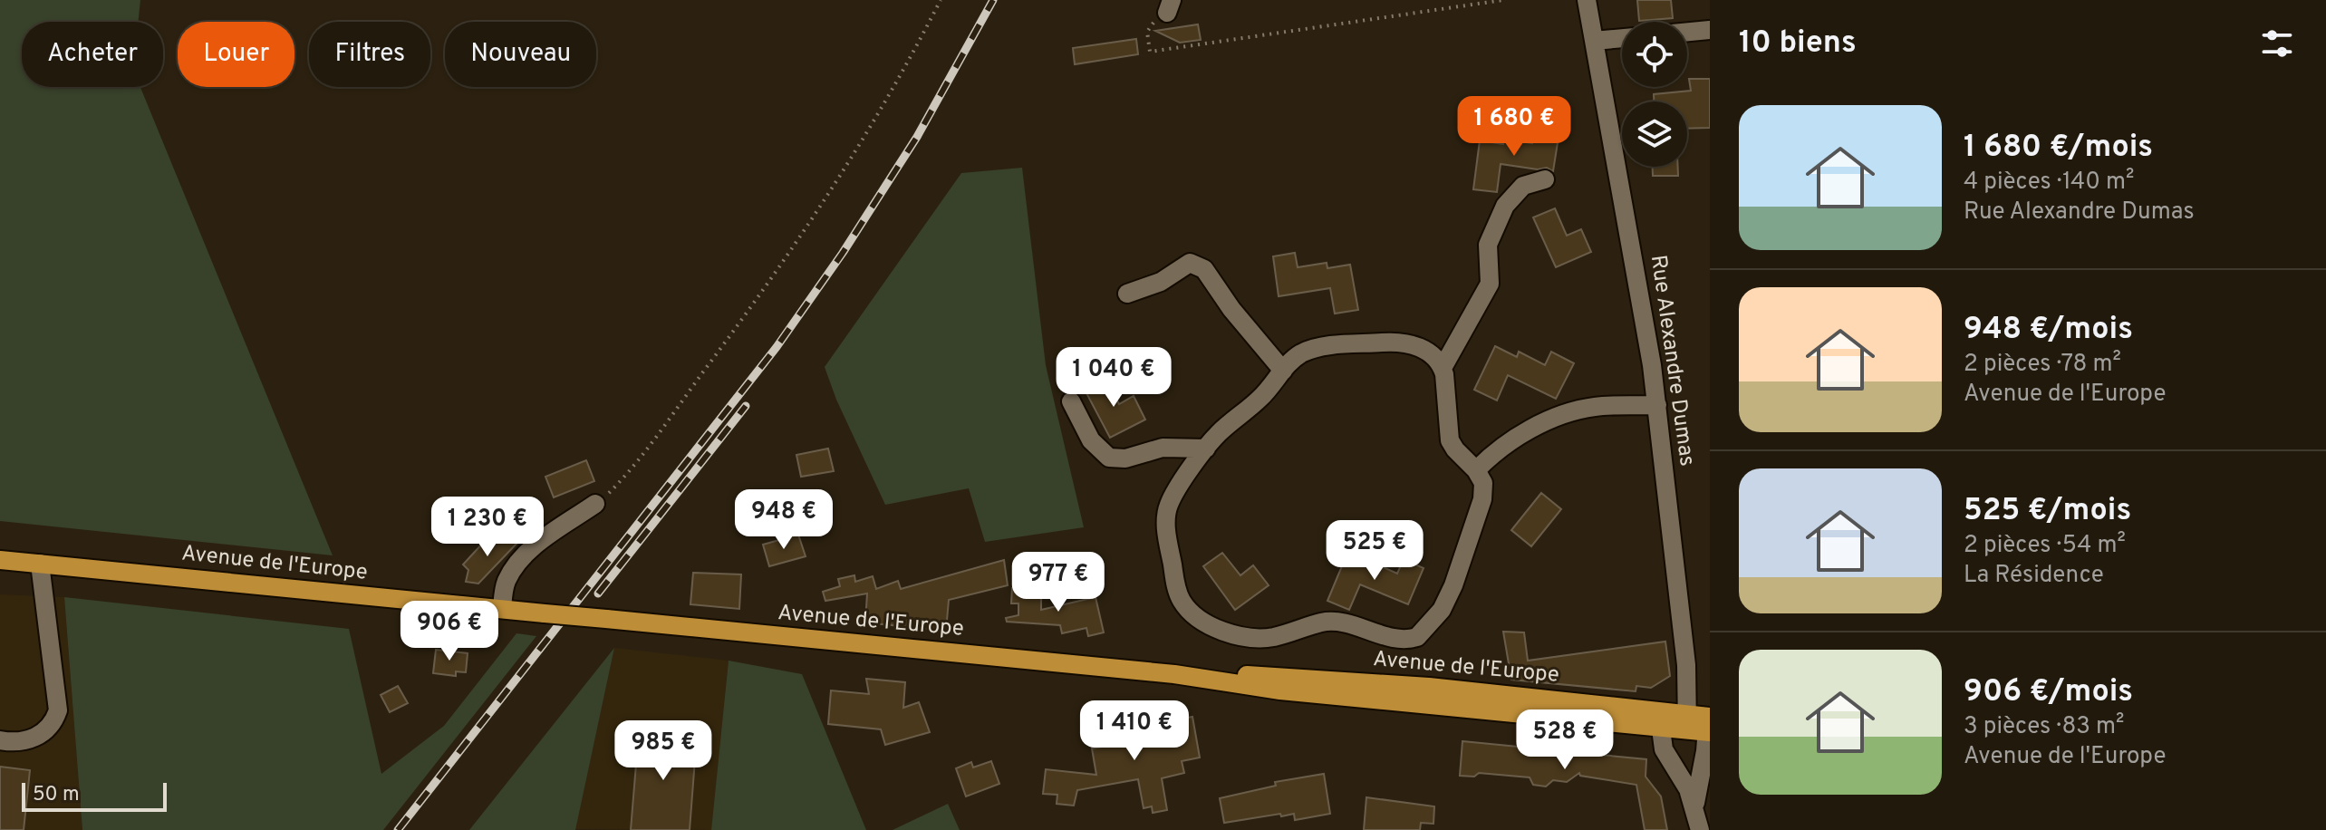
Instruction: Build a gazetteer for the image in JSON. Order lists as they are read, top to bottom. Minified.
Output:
{"streets":{"main road":["Avenue de l'Europe"],"street":["Rue Alexandre Dumas"]},"crossings":[["Rue Alexandre Dumas","Avenue de l'Europe"]],"scale_bar":"50 m","page":{"heading":"10 biens","chip":["Acheter","Louer","Filtres","Nouveau"],"list":[{"name":"1 680 €/mois","note":"4 pièces · 140 m² · Rue Alexandre Dumas"},{"name":"948 €/mois","note":"2 pièces · 78 m² · Avenue de l'Europe"},{"name":"525 €/mois","note":"2 pièces · 54 m² · La Résidence"},{"name":"906 €/mois","note":"3 pièces · 83 m² · Avenue de l'Europe"}],"price":["1 680 €","1 040 €","948 €","1 230 €","525 €","977 €","906 €","1 410 €","528 €","985 €"],"scale":"50 m"}}
